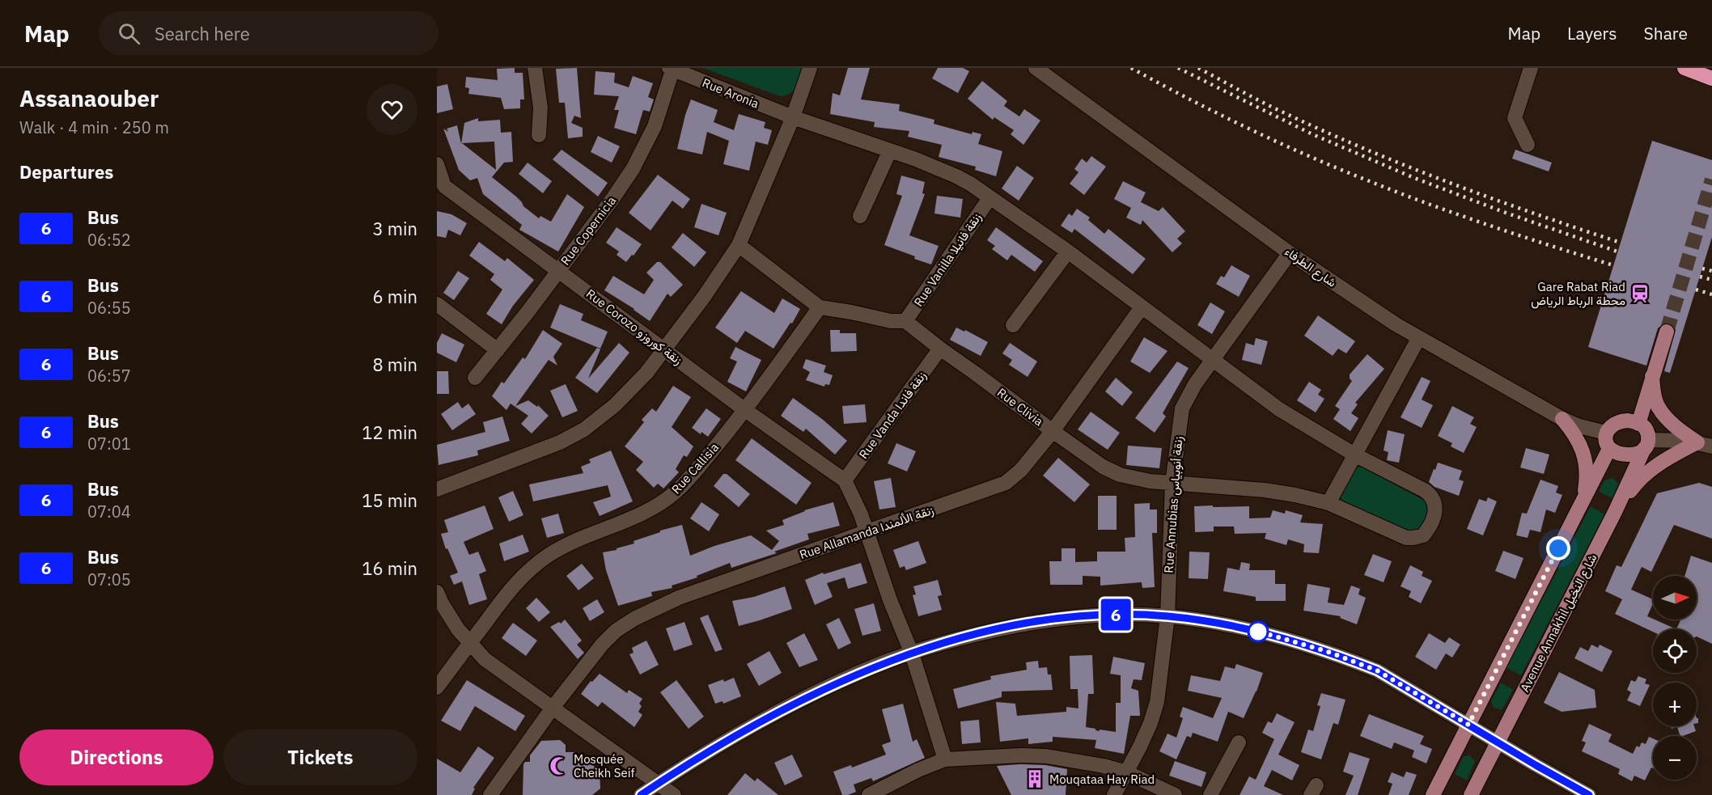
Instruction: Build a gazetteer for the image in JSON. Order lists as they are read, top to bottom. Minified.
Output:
{"streets":{"main road":["Avenue Annakhil شارع النخيل"],"street":["Rue Aronia","Rue Copernicia","Rue Vanilla زنقة فانيلا","شارع الطرفاء","Rue Corozo زنقة كوروزو","Rue Clivia","Rue Vanda زنقة فاندا","Rue Callisia","Rue Annubias زنقة أنوبياس","Rue Allamanda زنقة الألمندا"]},"crossings":[["Rue Aronia","Rue Copernicia"],["Rue Aronia","Rue Clivia"],["Rue Copernicia","Rue Corozo زنقة كوروزو"],["Rue Vanilla زنقة فانيلا","Rue Clivia"],["شارع الطرفاء","Rue Annubias زنقة أنوبياس"],["شارع الطرفاء","Avenue Annakhil شارع النخيل"],["Rue Corozo زنقة كوروزو","Rue Vanda زنقة فاندا"],["Rue Corozo زنقة كوروزو","Rue Callisia"],["Rue Clivia","Rue Vanda زنقة فاندا"],["Rue Clivia","Rue Annubias زنقة أنوبياس"],["Rue Clivia","Rue Allamanda زنقة الألمندا"]],"places":{"station":["Gare Rabat Riad محطة الرباط الرياض"],"mosque":["Mosquée Cheikh Seif"],"building":["Mouqataa Hay Riad"]},"lines":["bus line 6"],"north":"right","page":{"header":"Map","search":"Search here","nav":["Map","Layers","Share"],"heading":[["Assanaouber","Walk · 4 min · 250 m"],"Departures"],"on_map":"6","list":[{"mark":"6","name":"Bus","note":"06:52","value":"3 min"},{"mark":"6","name":"Bus","note":"06:55","value":"6 min"},{"mark":"6","name":"Bus","note":"06:57","value":"8 min"},{"mark":"6","name":"Bus","note":"07:01","value":"12 min"},{"mark":"6","name":"Bus","note":"07:04","value":"15 min"},{"mark":"6","name":"Bus","note":"07:05","value":"16 min"}],"map_buttons":["+","−"],"buttons":["Directions","Tickets"]}}
